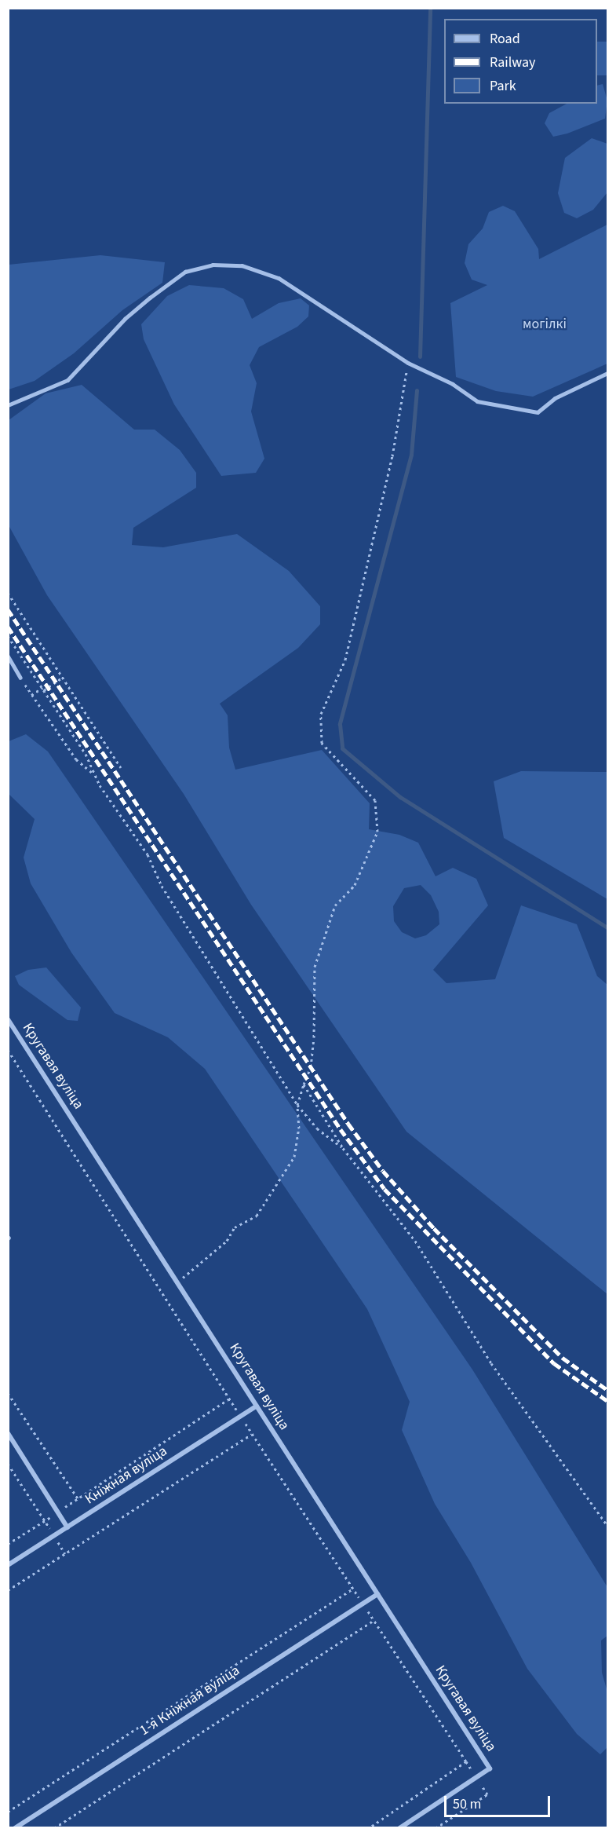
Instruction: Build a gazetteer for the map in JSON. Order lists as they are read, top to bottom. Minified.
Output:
{"streets":{"street":["Кругавая вуліца","Кніжная вуліца","1-я Кніжная вуліца"]},"crossings":[["Кругавая вуліца","Кніжная вуліца"],["Кругавая вуліца","1-я Кніжная вуліца"]],"parks":["могілкі"],"legend":["Road","Railway","Park"],"scale_bar":"50 m"}
